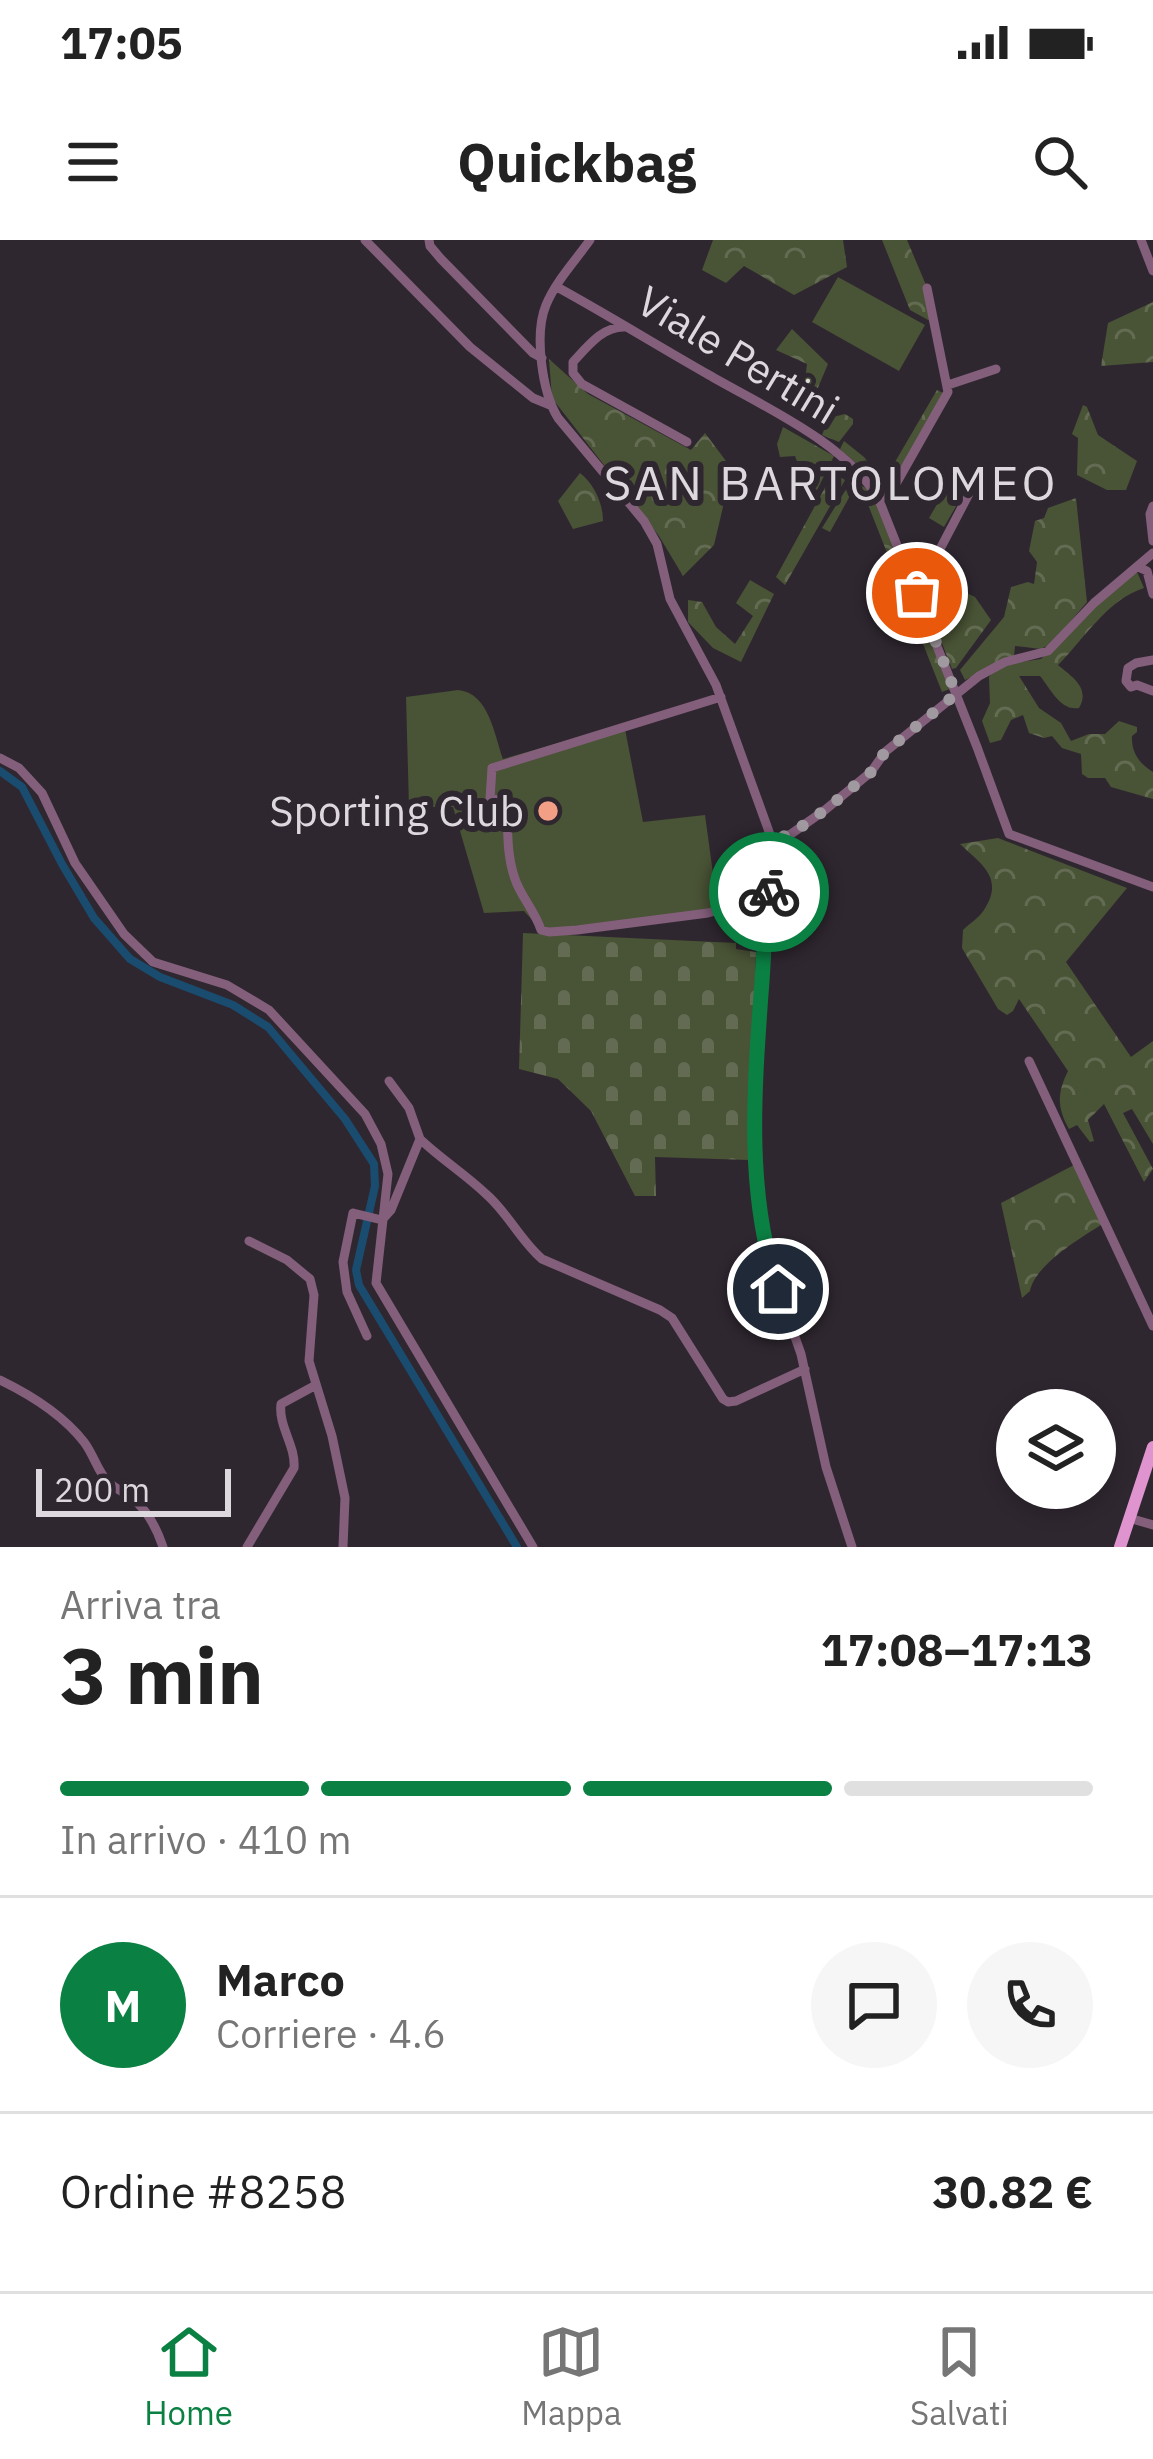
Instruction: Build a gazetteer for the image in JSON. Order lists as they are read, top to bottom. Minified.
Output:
{"streets":{"street":["Viale Pertini"]},"districts":["SAN BARTOLOMEO"],"places":["Sporting Club"],"scale_bar":"200 m","page":{"status":"17:05","header":"Quickbag","scale":"200 m","heading":["3 min","Arriva tra","17:08–17:13"],"panel":["Marco","Corriere · 4.6","Ordine #8258","30.82 €"],"bar":"In arrivo · 410 m","round":"M","tabs":["Home","Mappa","Salvati"]}}
